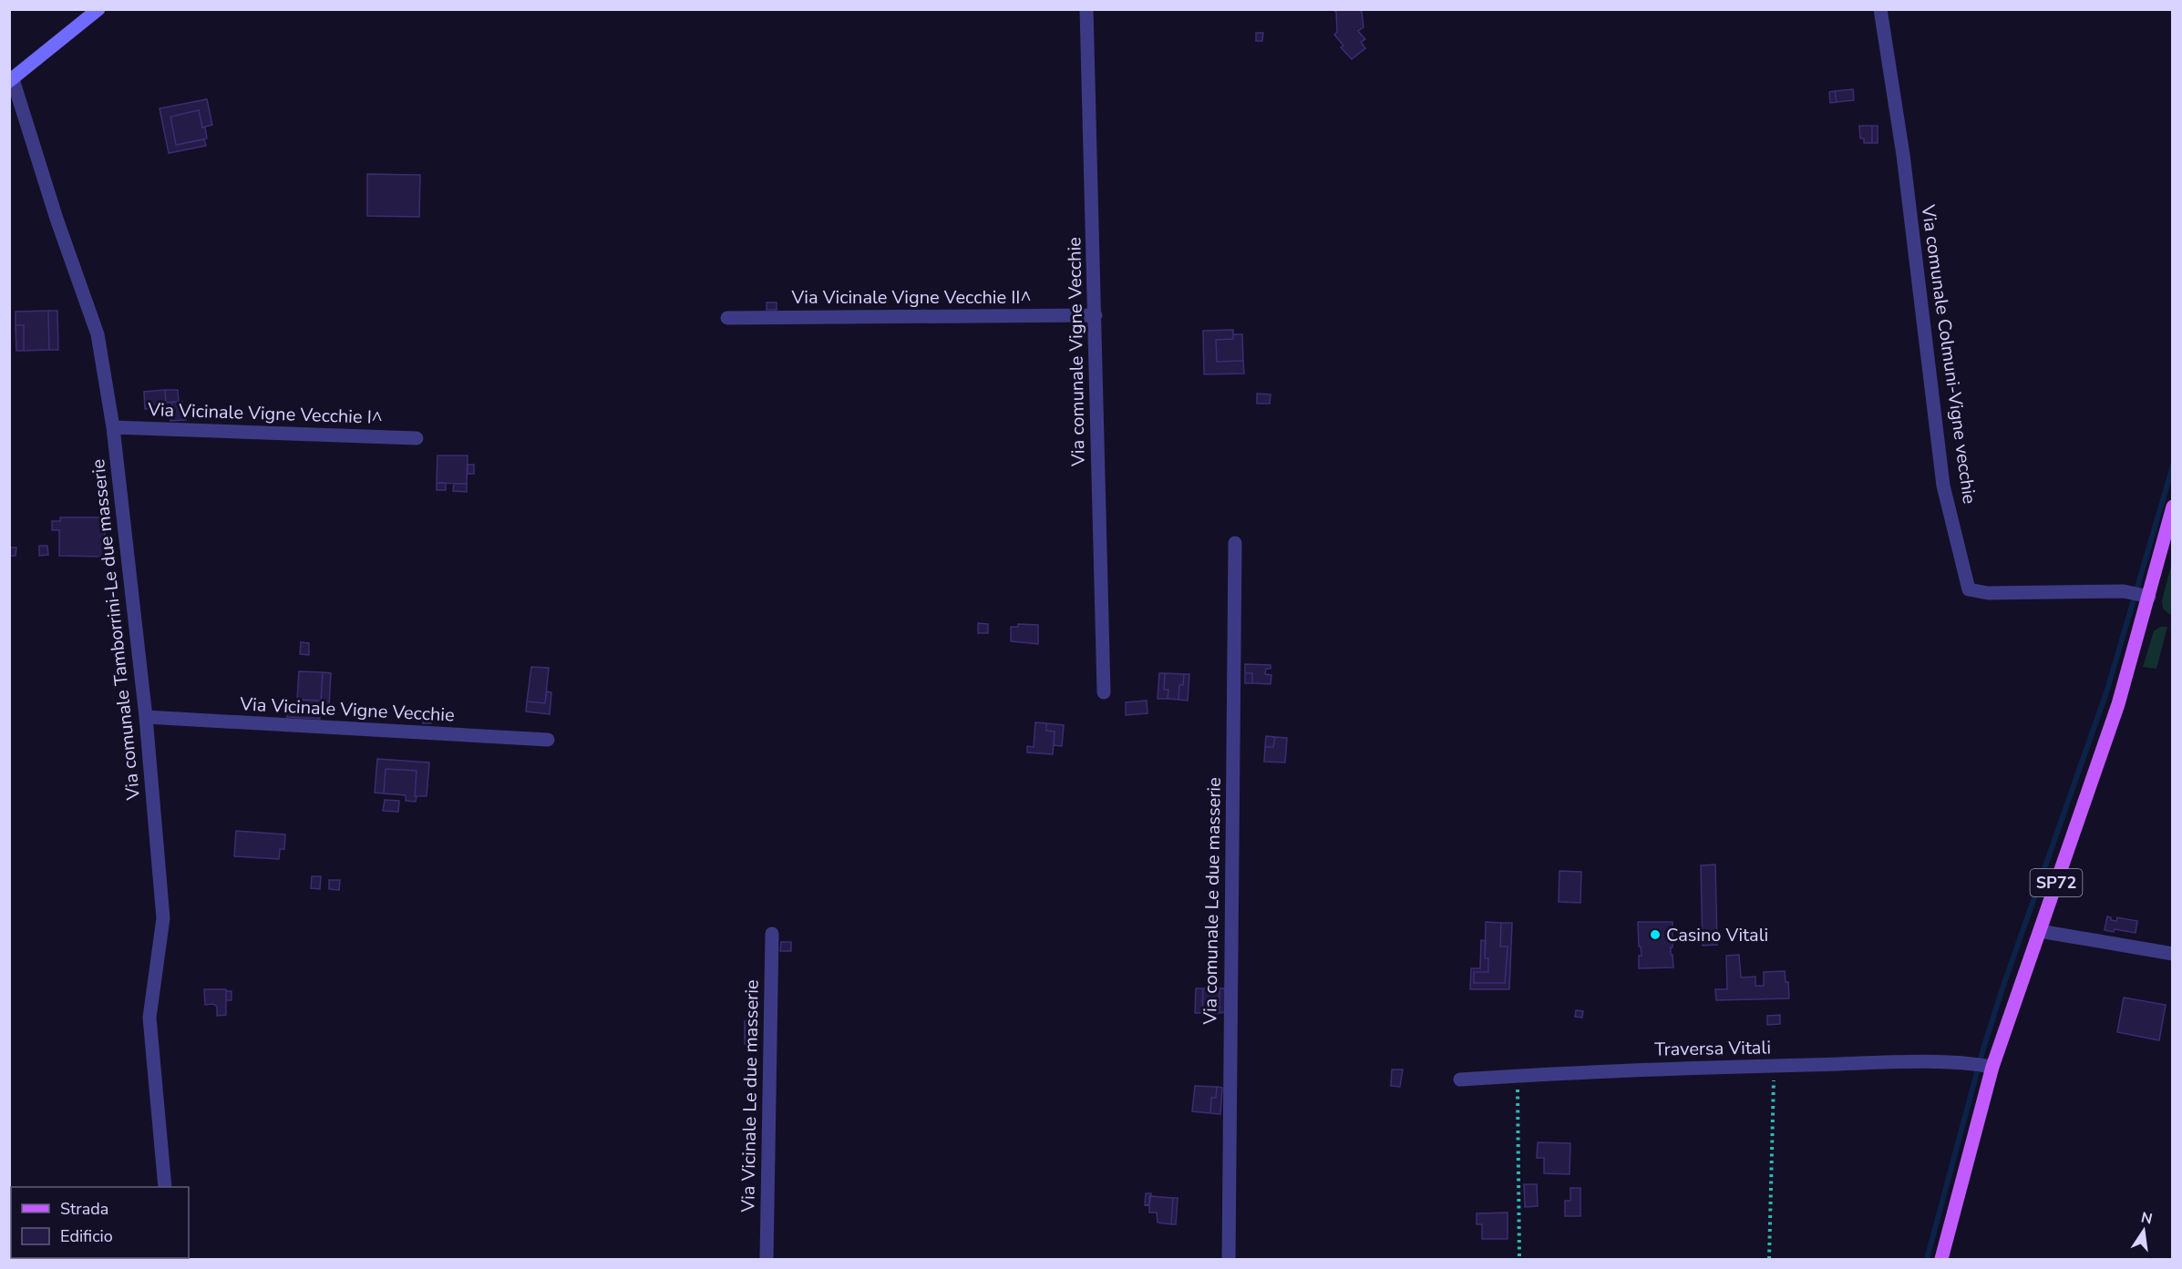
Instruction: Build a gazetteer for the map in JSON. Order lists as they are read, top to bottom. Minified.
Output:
{"streets":{"main road":["SP72"],"street":["Via Vicinale Vigne Vecchie II^","Via comunale Vigne Vecchie","Via comunale Colmuni-Vigne vecchie","Via Vicinale Vigne Vecchie I^","Via comunale Tamborrini-Le due masserie","Via Vicinale Vigne Vecchie","Via comunale Le due masserie","Traversa Vitali","Via Vicinale Le due masserie"]},"crossings":[["Via Vicinale Vigne Vecchie II^","Via comunale Vigne Vecchie"],["Via comunale Colmuni-Vigne vecchie","SP72"],["Via Vicinale Vigne Vecchie I^","Via comunale Tamborrini-Le due masserie"],["Via comunale Tamborrini-Le due masserie","Via Vicinale Vigne Vecchie"],["SP72","Traversa Vitali"]],"places":["Casino Vitali"],"legend":["Strada","Edificio"],"north":"top"}
